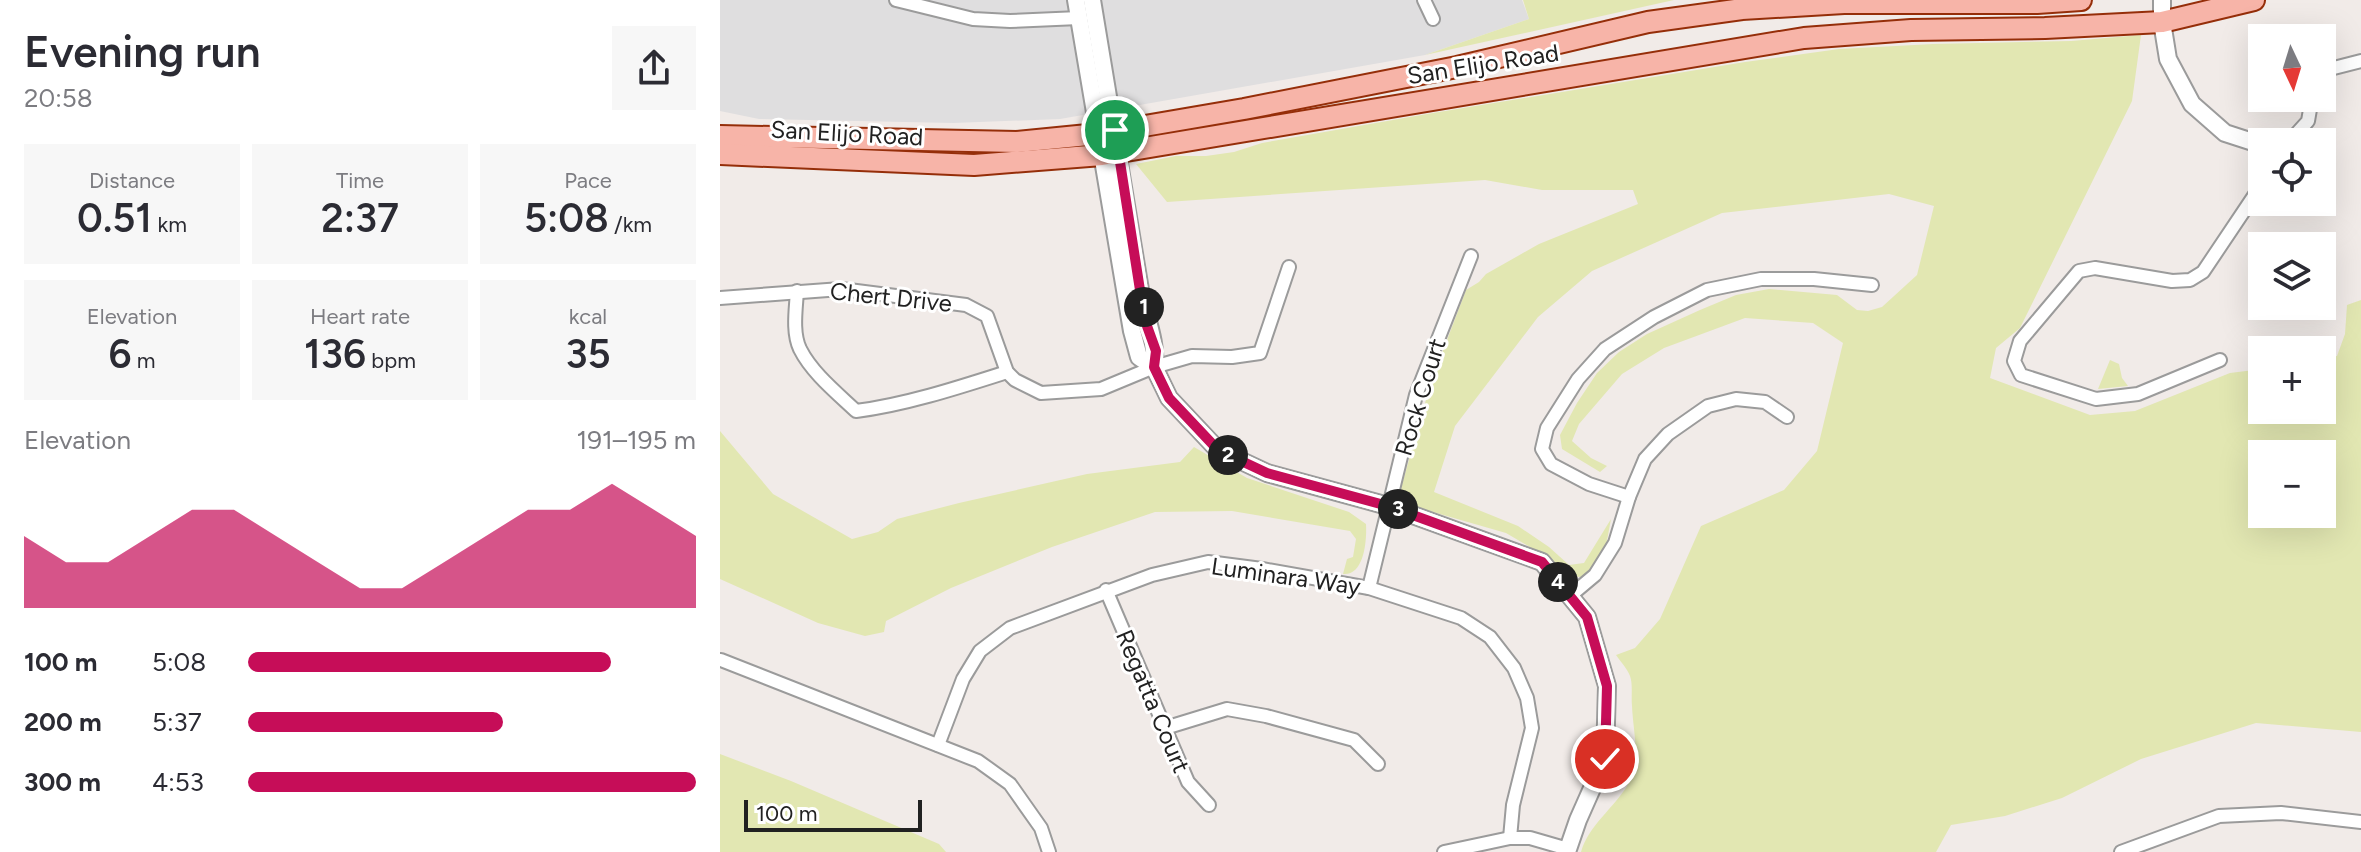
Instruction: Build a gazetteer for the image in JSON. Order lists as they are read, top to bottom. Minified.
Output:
{"streets":{"main road":["San Elijo Road"],"street":["Chert Drive","Rock Court","Luminara Way","Regatta Court"]},"crossings":[["Rock Court","Luminara Way"],["Luminara Way","Regatta Court"]],"scale_bar":"100 m","north":"bottom","page":{"heading":["Evening run","20:58"],"map_buttons":["+","−"],"stats":[["Distance","0.51 km"],["Time","2:37"],["Pace","5:08 /km"],["Elevation","6 m"],["Heart rate","136 bpm"],["kcal","35"]],"pins":["1","2","3","4"],"chart":["Elevation","191–195 m"],"list":[{"name":"100 m","note":"5:08"},{"name":"200 m","note":"5:37"},{"name":"300 m","note":"4:53"}],"scale":"100 m"}}
